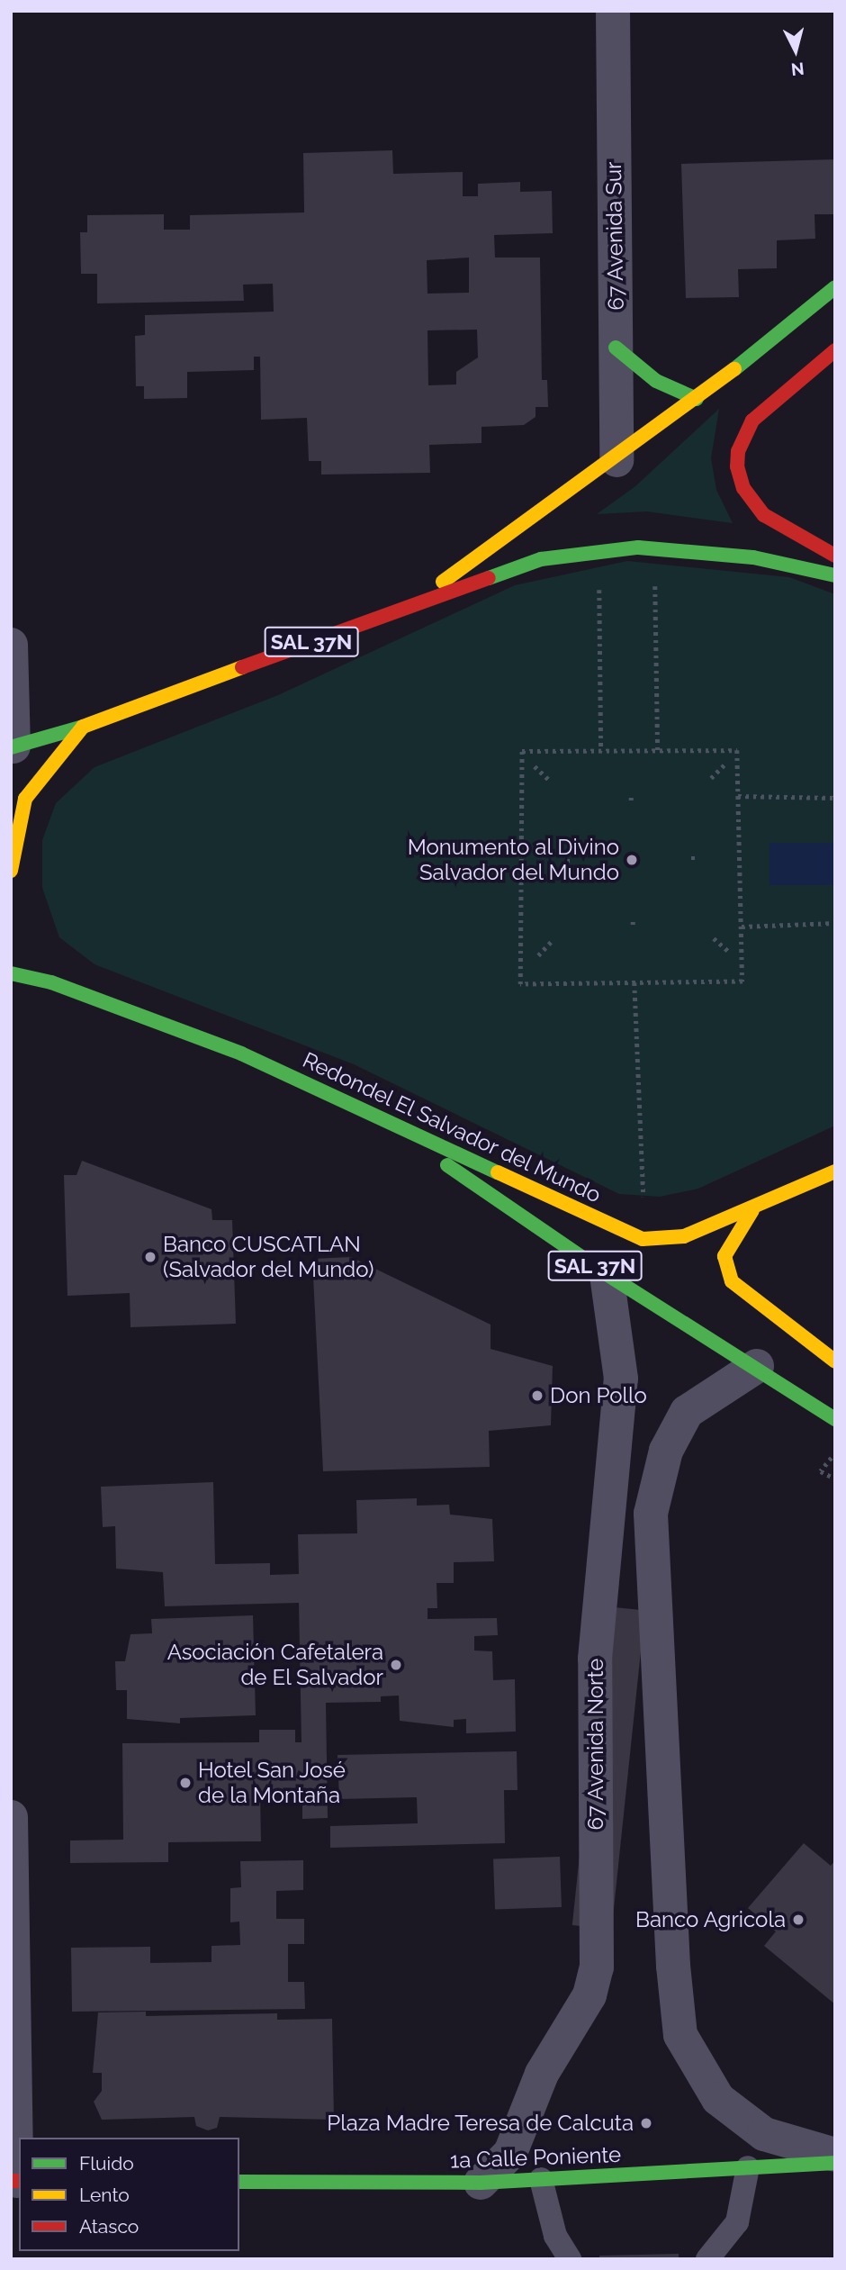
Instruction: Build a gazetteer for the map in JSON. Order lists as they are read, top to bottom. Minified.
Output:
{"streets":{"main road":["SAL 37N","Redondel El Salvador del Mundo","1a Calle Poniente"],"street":["67 Avenida Sur","67 Avenida Norte"]},"crossings":[["SAL 37N","Redondel El Salvador del Mundo"],["SAL 37N","67 Avenida Norte"],["67 Avenida Norte","1a Calle Poniente"]],"places":["Monumento al Divino Salvador del Mundo","Banco CUSCATLAN (Salvador del Mundo)","Don Pollo","Asociación Cafetalera de El Salvador","Hotel San José de la Montaña","Banco Agricola","Plaza Madre Teresa de Calcuta"],"legend":["Fluido","Lento","Atasco"],"north":"bottom"}
